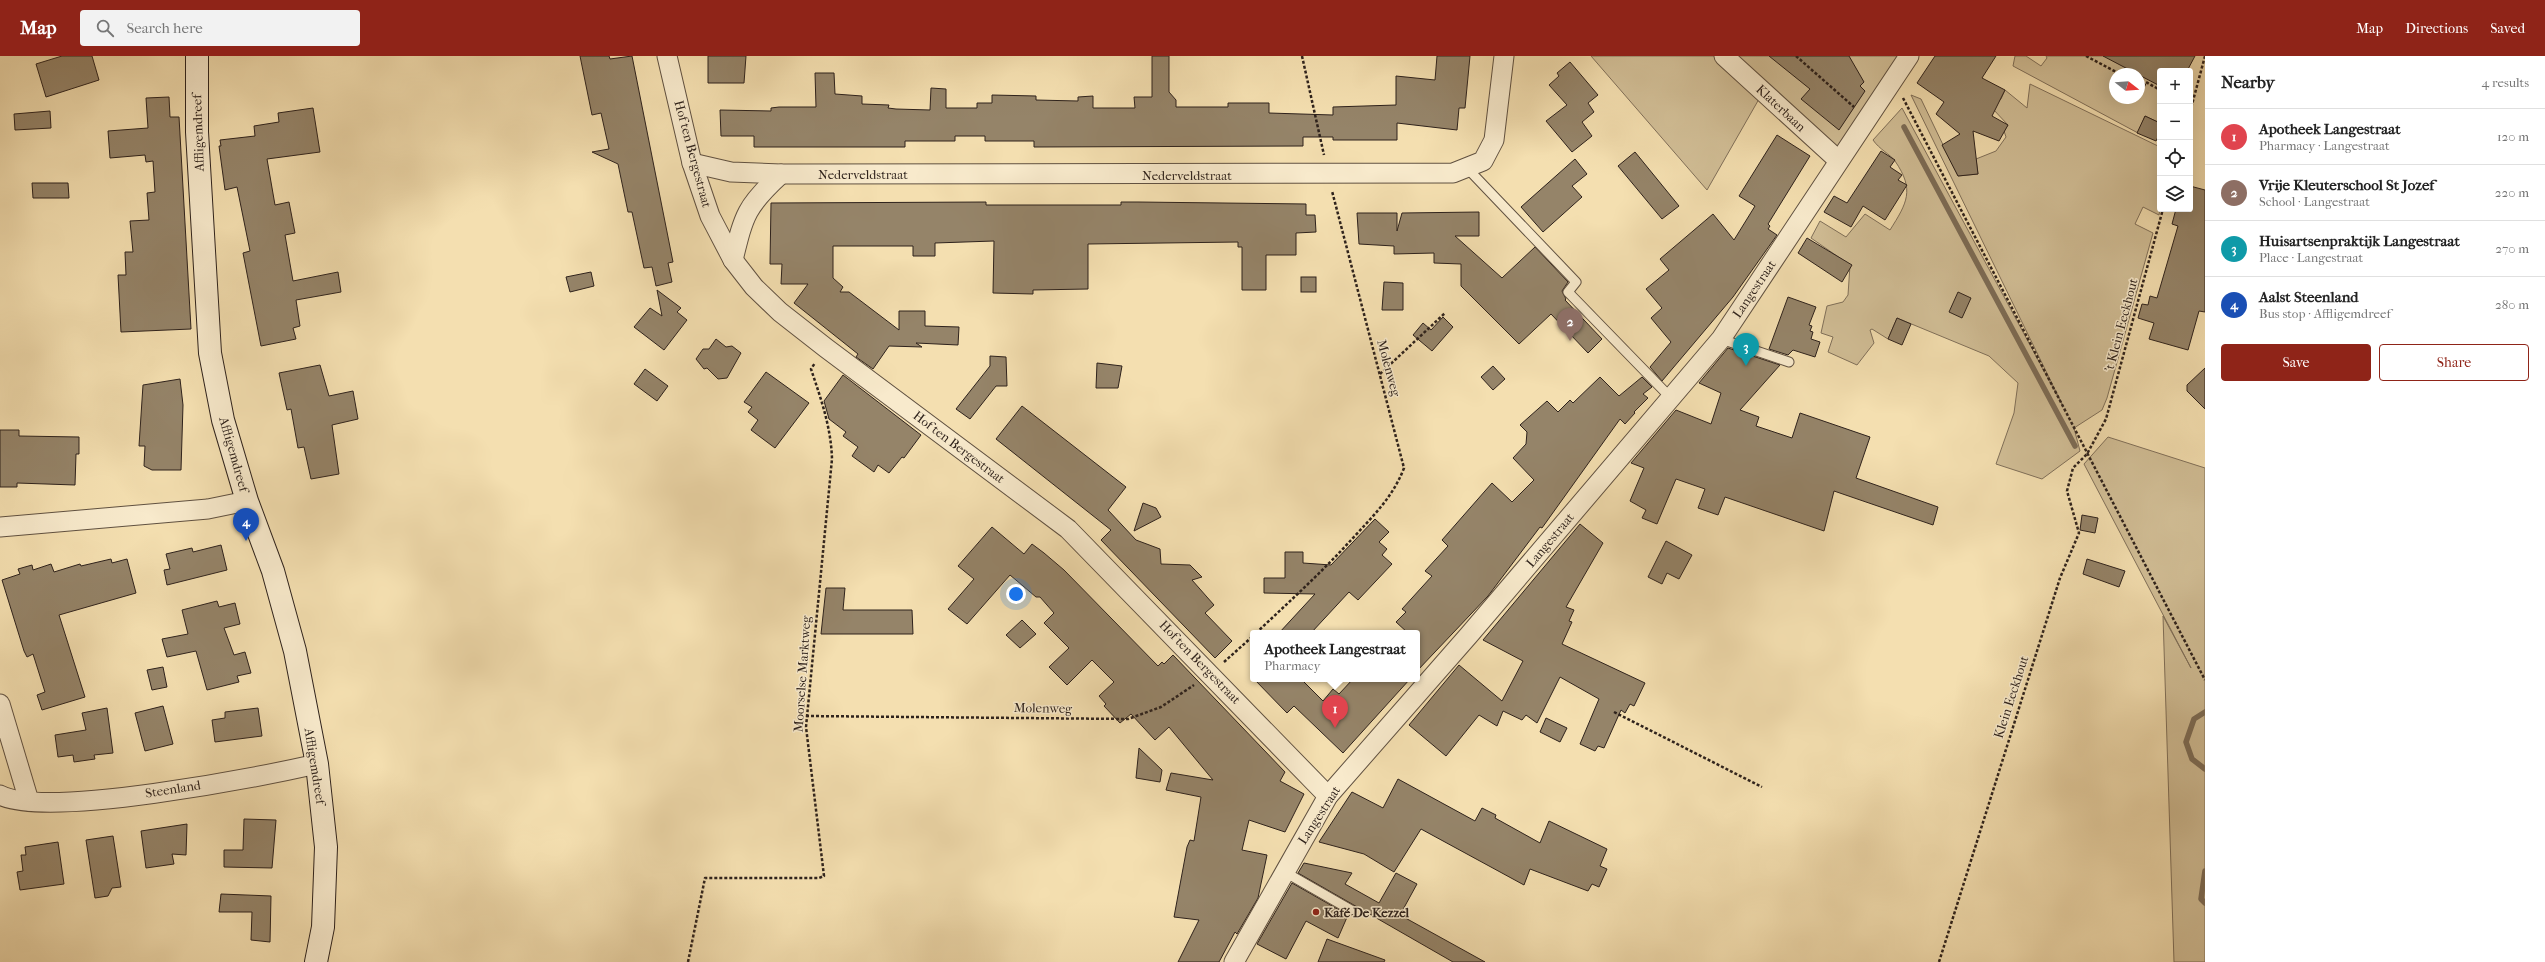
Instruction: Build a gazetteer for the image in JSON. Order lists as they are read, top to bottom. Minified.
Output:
{"streets":{"street":["Klaterbaan","Affligemdreef","Hof ten Bergestraat","Nederveldstraat","Langestraat","Steenland"],"path":["'t Klein Eeckhout","Molenweg","Moorselse Marktweg","Klein Eeckhout"]},"crossings":[["Klaterbaan","Langestraat"],["Affligemdreef","Steenland"],["Hof ten Bergestraat","Nederveldstraat"],["Hof ten Bergestraat","Langestraat"],["Hof ten Bergestraat","Molenweg"],["Hof ten Bergestraat","Moorselse Marktweg"],["Nederveldstraat","Molenweg"],["'t Klein Eeckhout","Klein Eeckhout"],["Molenweg","Moorselse Marktweg"]],"places":["Kafé De Kezzel"],"north":"right","page":{"header":"Map","search":"Search here","nav":["Map","Directions","Saved"],"heading":["Nearby","4 results"],"map_buttons":["+","−"],"list":[{"mark":"1","name":"Apotheek Langestraat","note":"Pharmacy · Langestraat","value":"120 m"},{"mark":"2","name":"Vrije Kleuterschool St Jozef","note":"School · Langestraat","value":"220 m"},{"mark":"3","name":"Huisartsenpraktijk Langestraat","note":"Place · Langestraat","value":"270 m"},{"mark":"4","name":"Aalst Steenland","note":"Bus stop · Affligemdreef","value":"280 m"}],"pins":["2","3","4","1"],"buttons":["Save","Share"],"popup":["Apotheek Langestraat","Pharmacy"]}}
